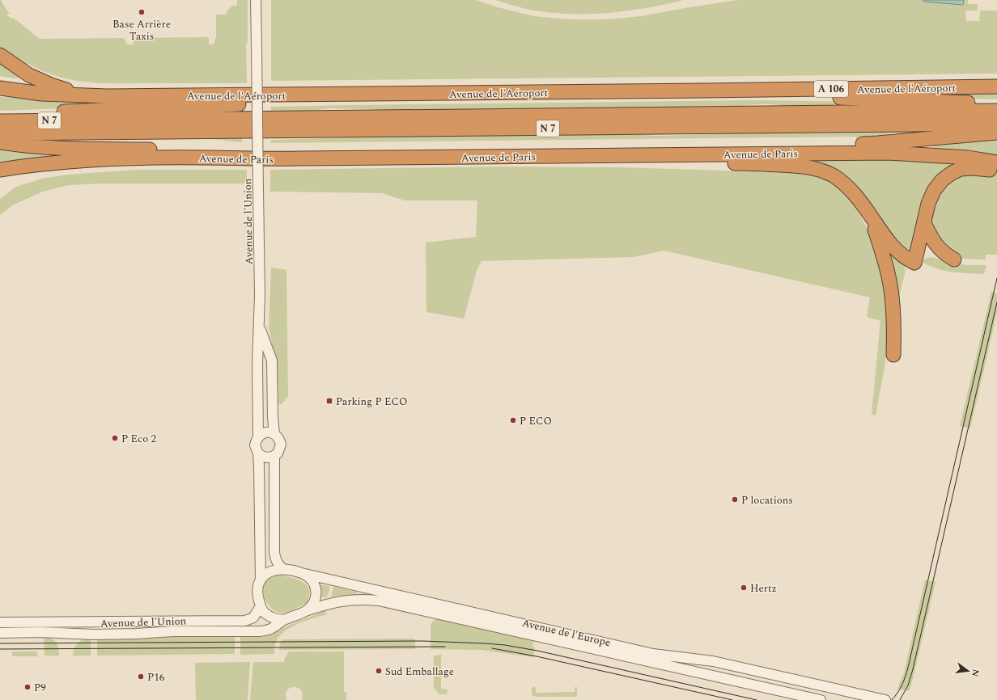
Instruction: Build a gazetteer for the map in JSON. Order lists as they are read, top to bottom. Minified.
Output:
{"streets":{"highway":["Avenue de l'Aéroport","A 106","N 7","Avenue de Paris"],"street":["Avenue de l'Union","Avenue de l'Europe"]},"crossings":[["Avenue de l'Union","Avenue de l'Europe"]],"places":{"other":["Base Arrière Taxis","P ECO","P Eco 2","P locations","Hertz","Sud Emballage","P16","P9"],"transit":["Parking P ECO"]},"north":"right"}
